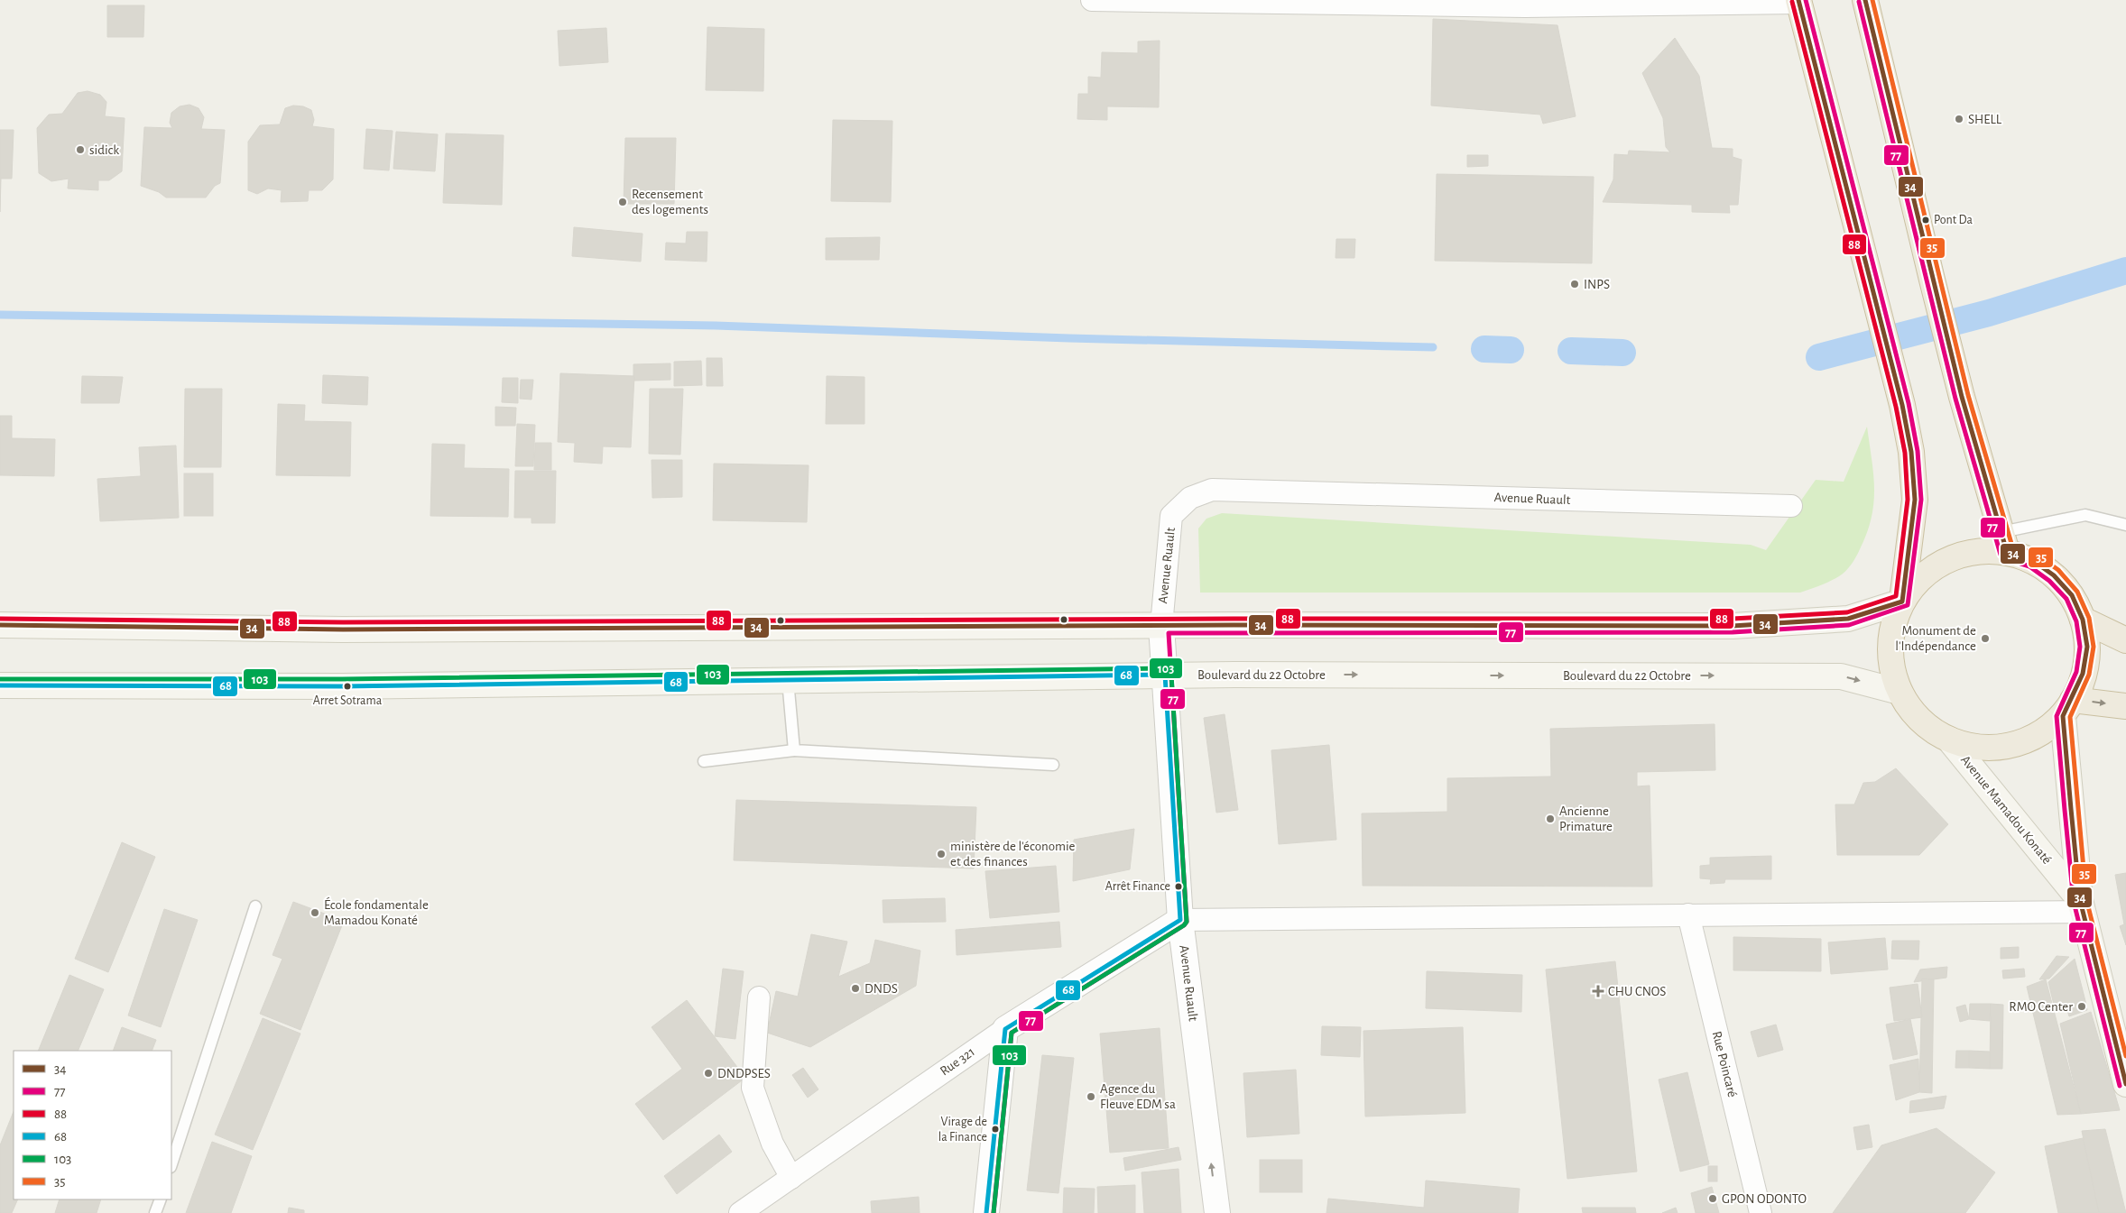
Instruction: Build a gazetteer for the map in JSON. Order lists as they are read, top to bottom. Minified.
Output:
{"streets":{"main road":["Boulevard du 22 Octobre","Avenue Mamadou Konaté"],"street":["Avenue Ruault","Rue 321","Rue Poincaré"]},"crossings":[["Avenue Ruault","Boulevard du 22 Octobre"],["Avenue Ruault","Rue 321"]],"places":{"other":["SHELL","sidick","Recensement des logements","Pont Da","INPS","Monument de l'Indépendance","Arret Sotrama","Ancienne Primature","ministère de l'économie et des finances","Arrêt Finance","École fondamentale Mamadou Konaté","DNDS","RMO Center","DNDPSES","Agence du Fleuve EDM sa","Virage de la Finance","GPON ODONTO"],"health":["CHU CNOS"]},"lines":["transit line 34","transit line 77","transit line 35","transit line 88","transit line 103","transit line 68"],"legend":["34","77","88","68","103","35"]}
